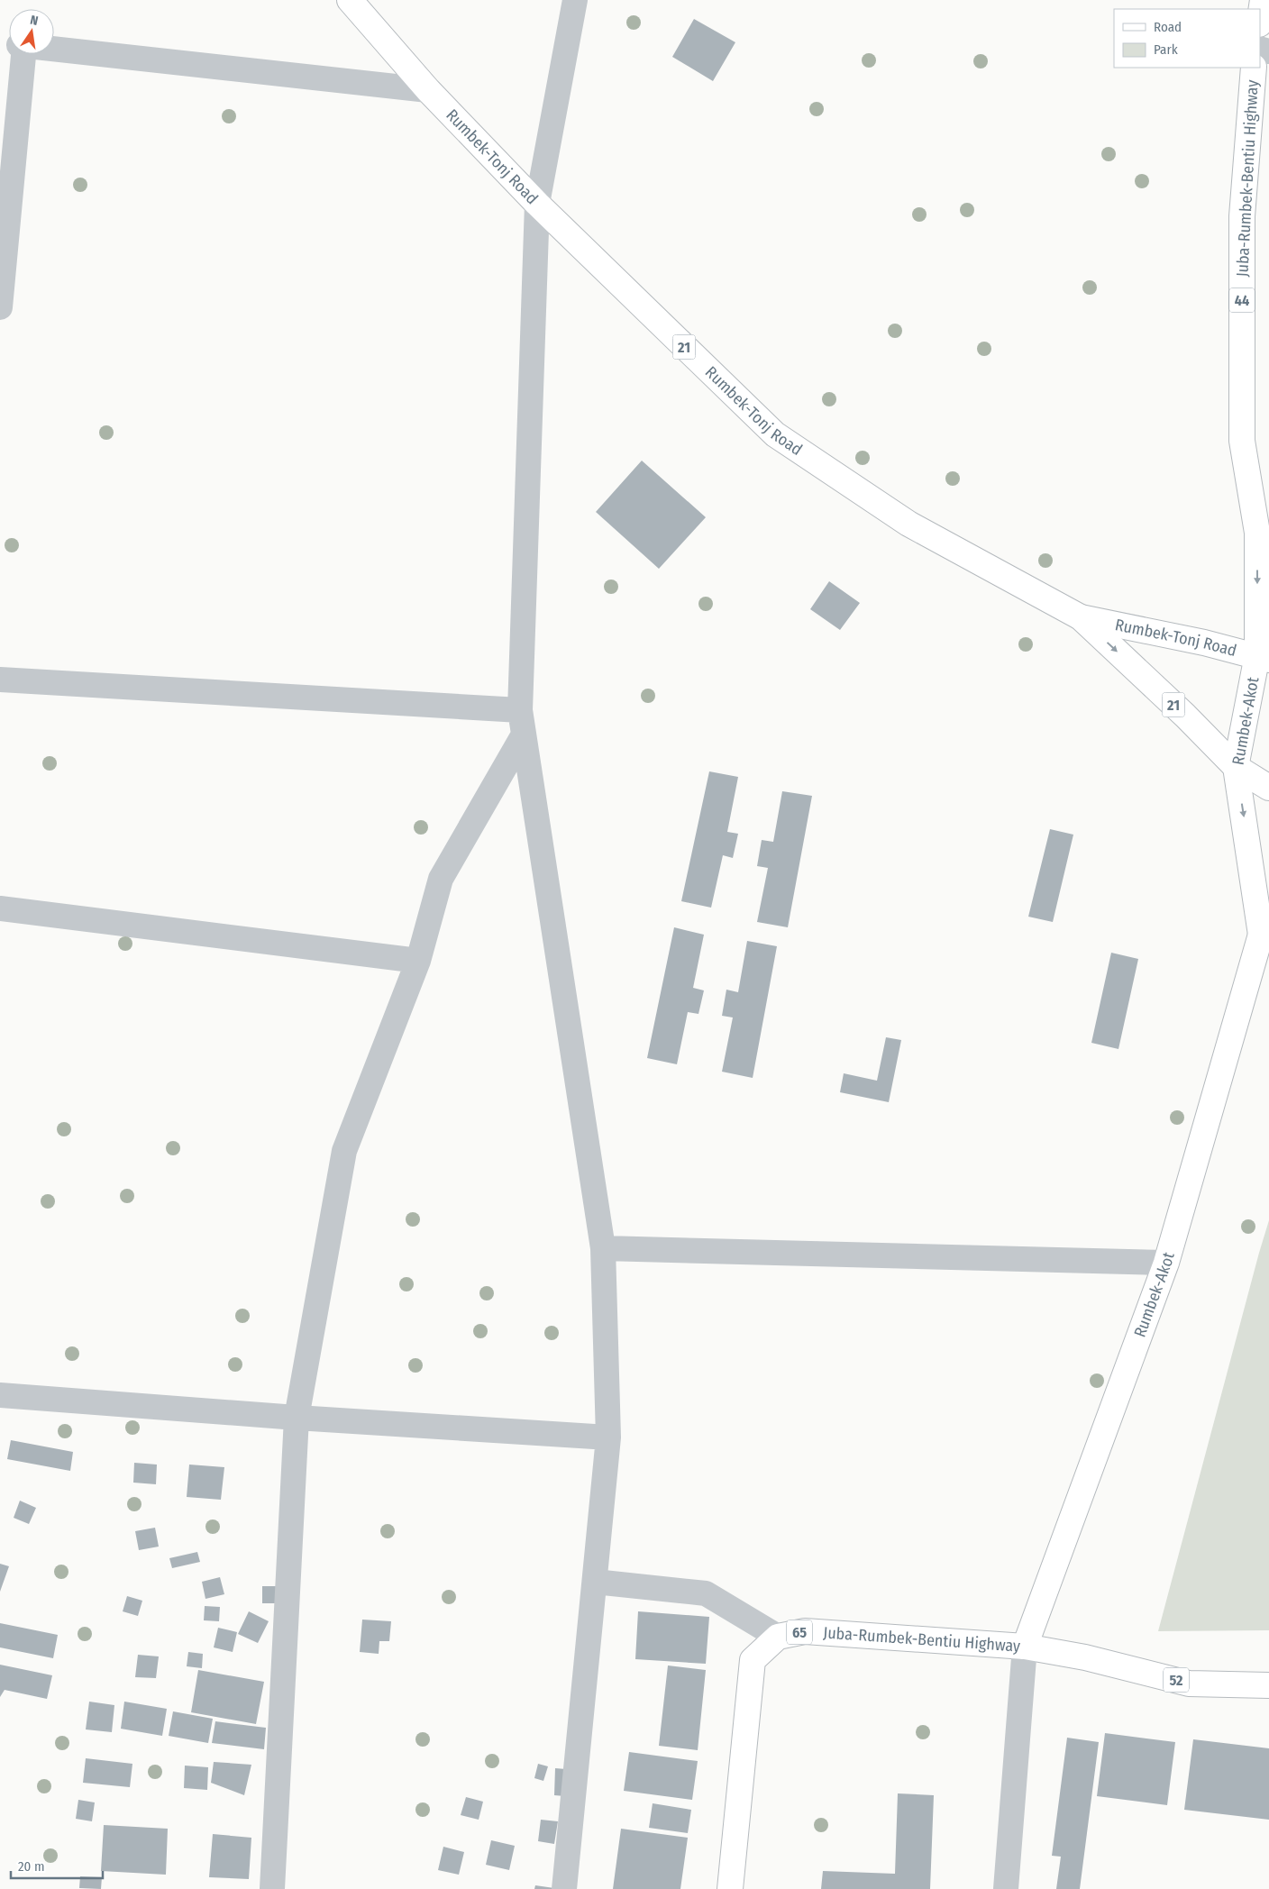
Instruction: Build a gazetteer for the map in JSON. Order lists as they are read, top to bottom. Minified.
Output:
{"streets":{"main road":["Rumbek-Tonj Road","Juba-Rumbek-Bentiu Highway","44","21","Rumbek-Akot","65","52"]},"crossings":[["Rumbek-Tonj Road","Rumbek-Akot"],["Juba-Rumbek-Bentiu Highway","Rumbek-Akot"],["Juba-Rumbek-Bentiu Highway","65"],["Juba-Rumbek-Bentiu Highway","52"]],"legend":["Road","Park"],"scale_bar":"20 m","north":"top"}
